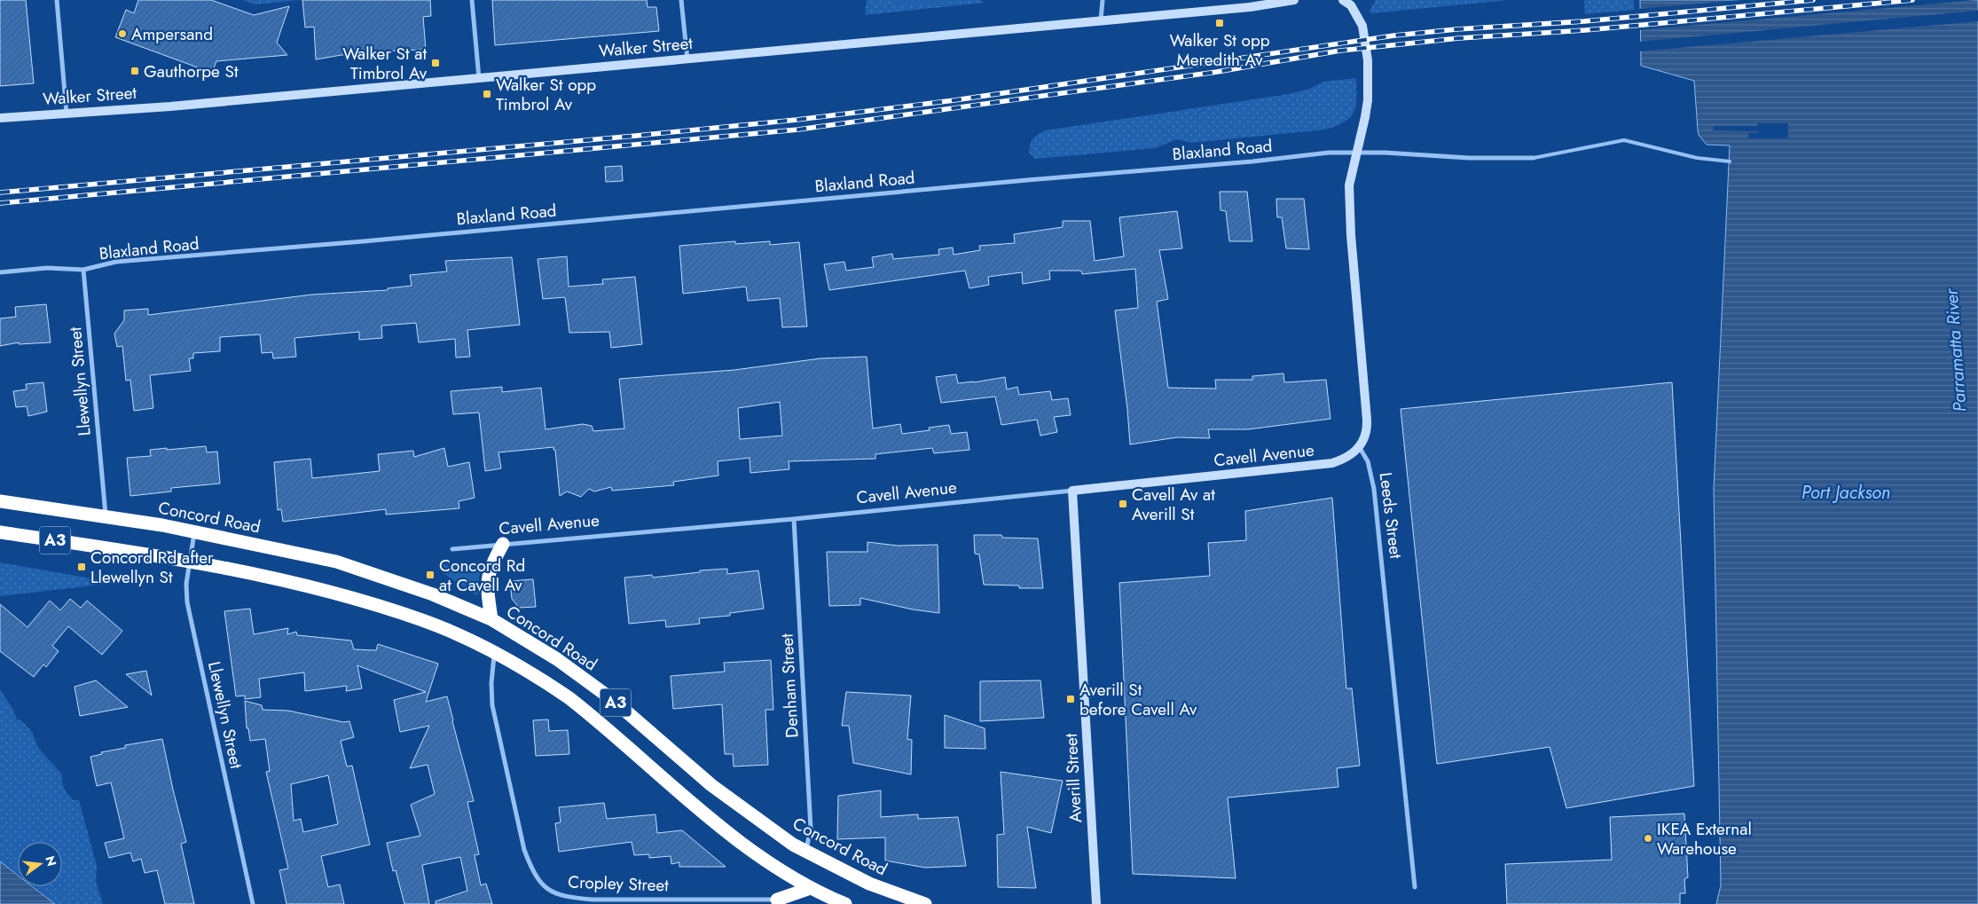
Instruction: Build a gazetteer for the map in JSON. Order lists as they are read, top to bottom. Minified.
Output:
{"streets":{"highway":["Concord Road","A3"],"street":["Walker Street","Blaxland Road","Llewellyn Street","Cavell Avenue","Leeds Street","Denham Street","Averill Street","Cropley Street"]},"crossings":[["Blaxland Road","Llewellyn Street"],["Llewellyn Street","Concord Road"],["Llewellyn Street","A3"],["Cavell Avenue","Leeds Street"],["Cavell Avenue","Denham Street"],["Cavell Avenue","Averill Street"],["Concord Road","Denham Street"],["A3","Cropley Street"]],"water":["Parramatta River","Port Jackson"],"places":{"transit":["Walker St opp Meredith Av","Walker St at Timbrol Av","Gauthorpe St","Walker St opp Timbrol Av","Cavell Av at Averill St","Concord Rd after Llewellyn St","Concord Rd at Cavell Av","Averill St before Cavell Av"],"other":["Ampersand","IKEA External Warehouse"]},"north":"right"}
